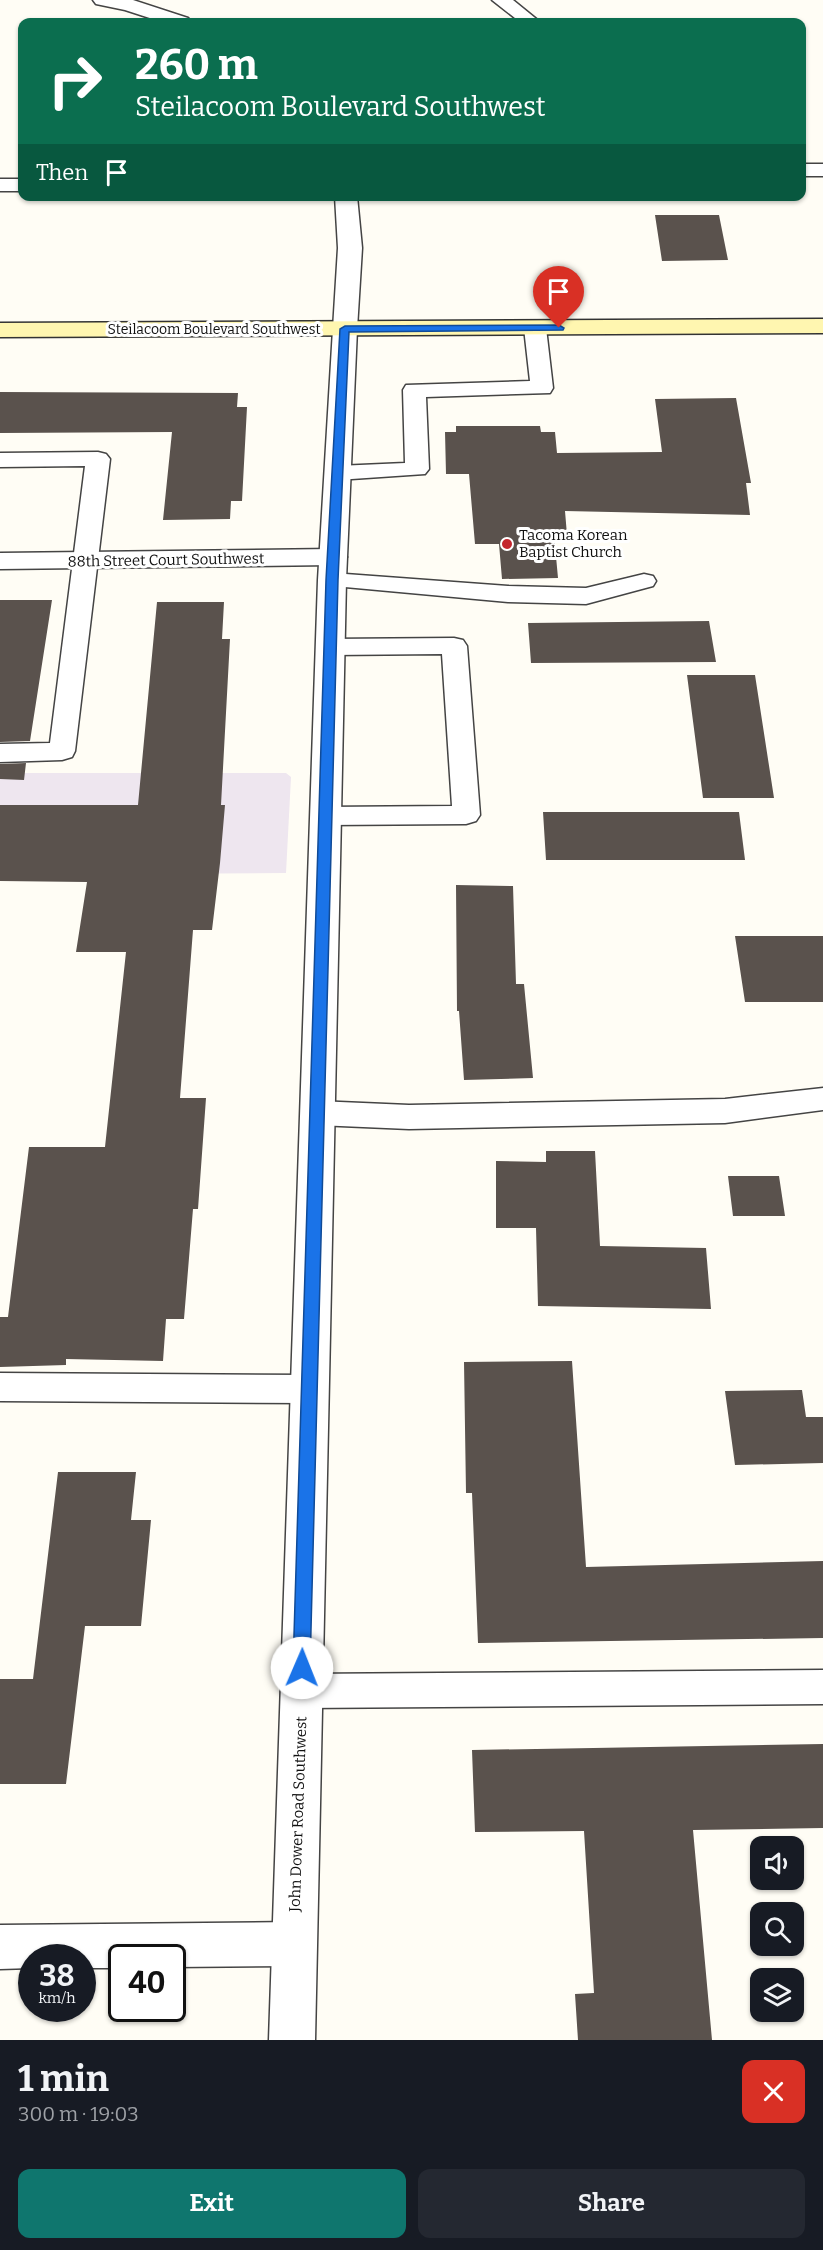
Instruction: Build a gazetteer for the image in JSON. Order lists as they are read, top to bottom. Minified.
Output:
{"streets":{"main road":["Steilacoom Boulevard Southwest"],"street":["88th Street Court Southwest","John Dower Road Southwest"]},"crossings":[["Steilacoom Boulevard Southwest","John Dower Road Southwest"],["88th Street Court Southwest","John Dower Road Southwest"]],"places":["Tacoma Korean Baptist Church"],"page":{"turn":["260 m","Steilacoom Boulevard Southwest"],"then":"Then","speed":"38 km/h","limit":"40","heading":["1 min","300 m · 19:03"],"buttons":["Exit","Share"]}}
